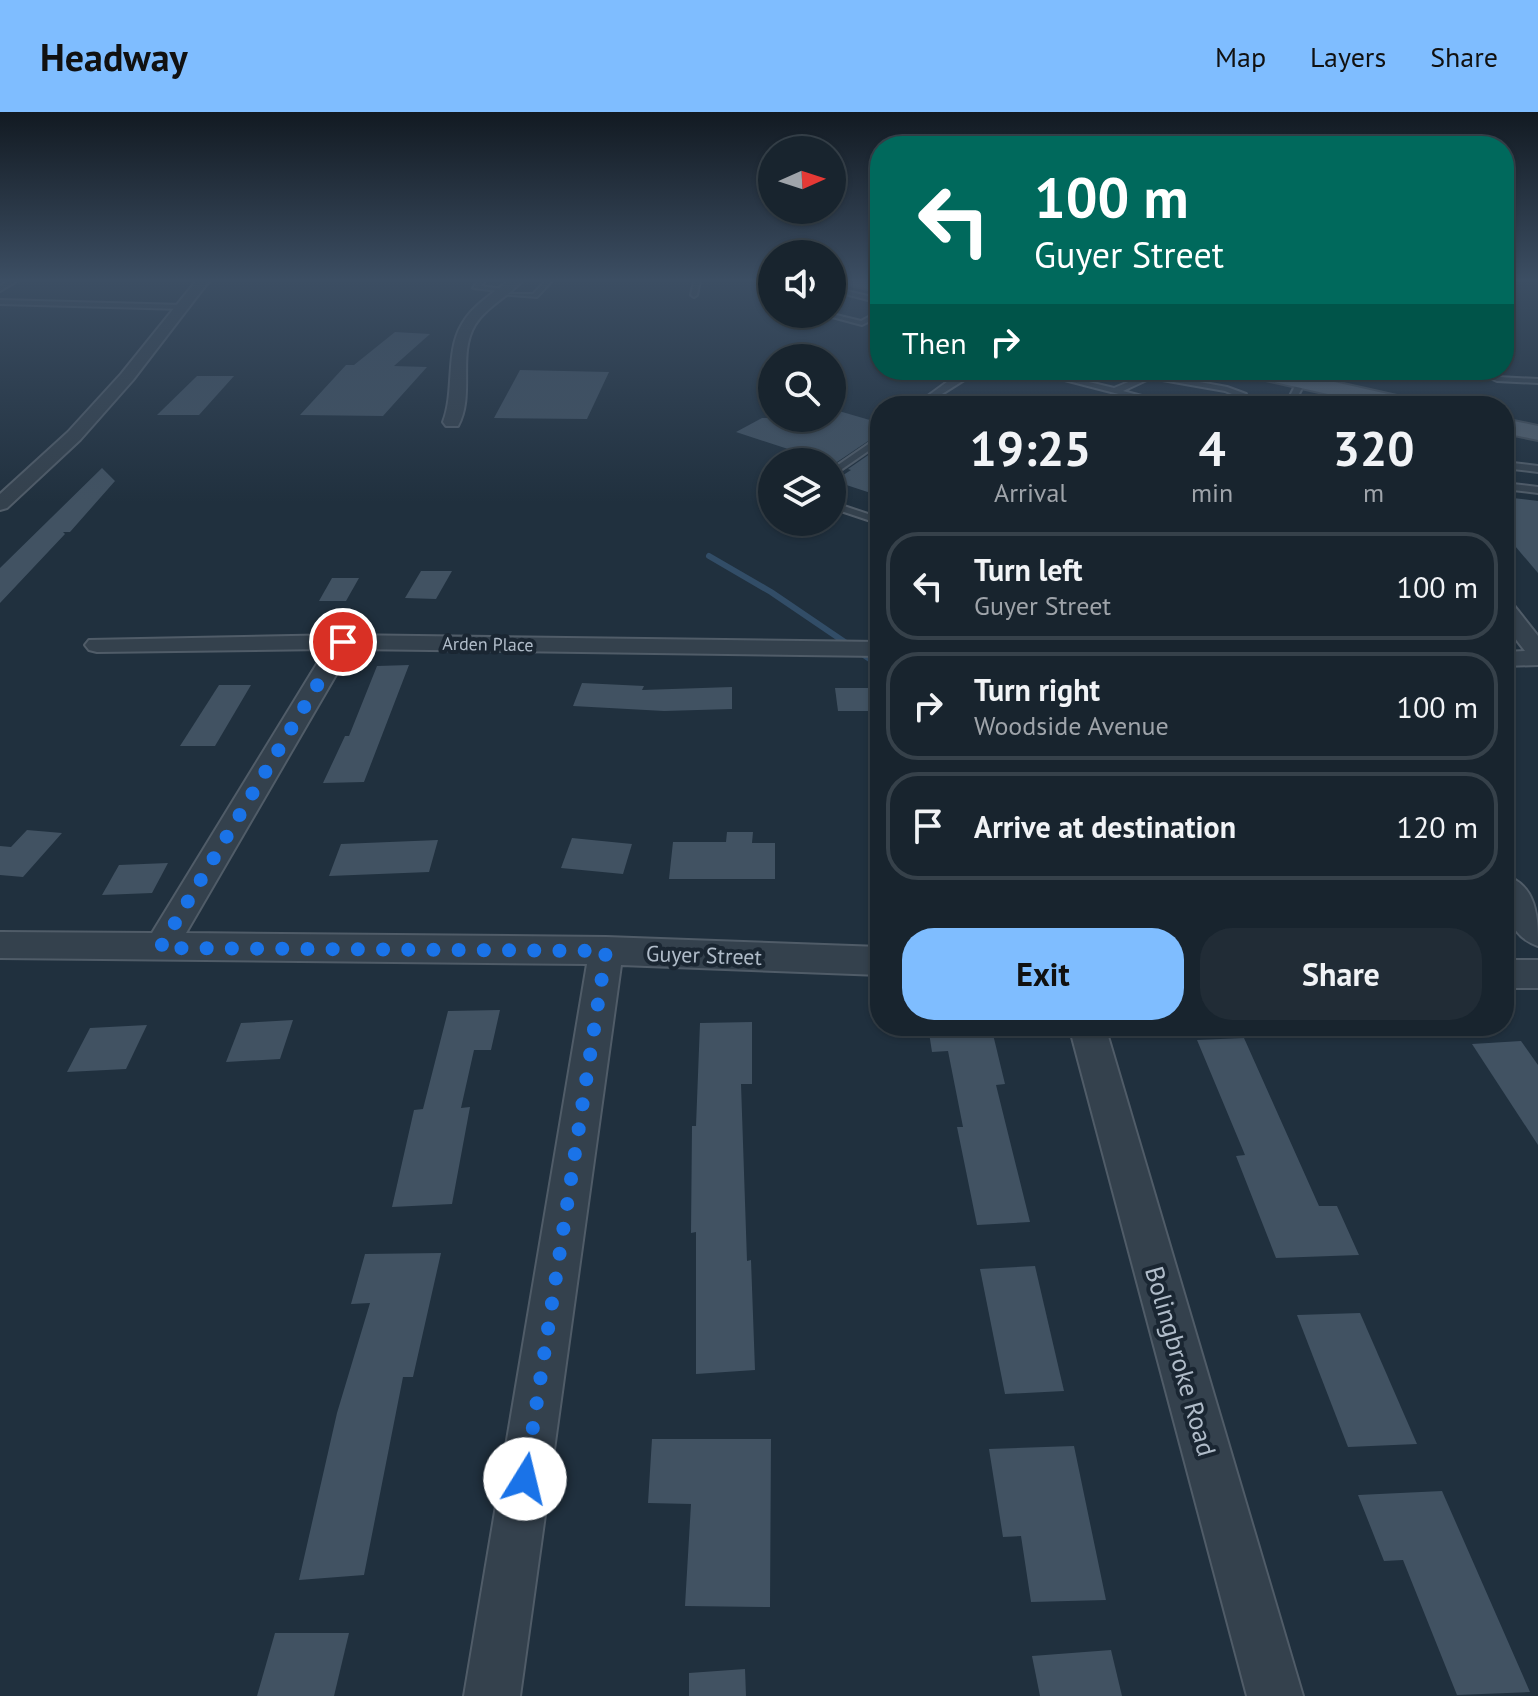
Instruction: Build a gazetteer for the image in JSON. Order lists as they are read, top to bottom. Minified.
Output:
{"streets":{"street":["Arden Place","Guyer Street","Bolingbroke Road"]},"north":"right","page":{"header":"Headway","nav":["Map","Layers","Share"],"turn":["100 m","Guyer Street"],"then":"Then","eta":["19:25","Arrival","4","min","320","m"],"list":[{"name":"Turn left","note":"Guyer Street","value":"100 m"},{"name":"Turn right","note":"Woodside Avenue","value":"100 m"},{"name":"Arrive at destination","value":"120 m"}],"buttons":["Exit","Share"]}}
